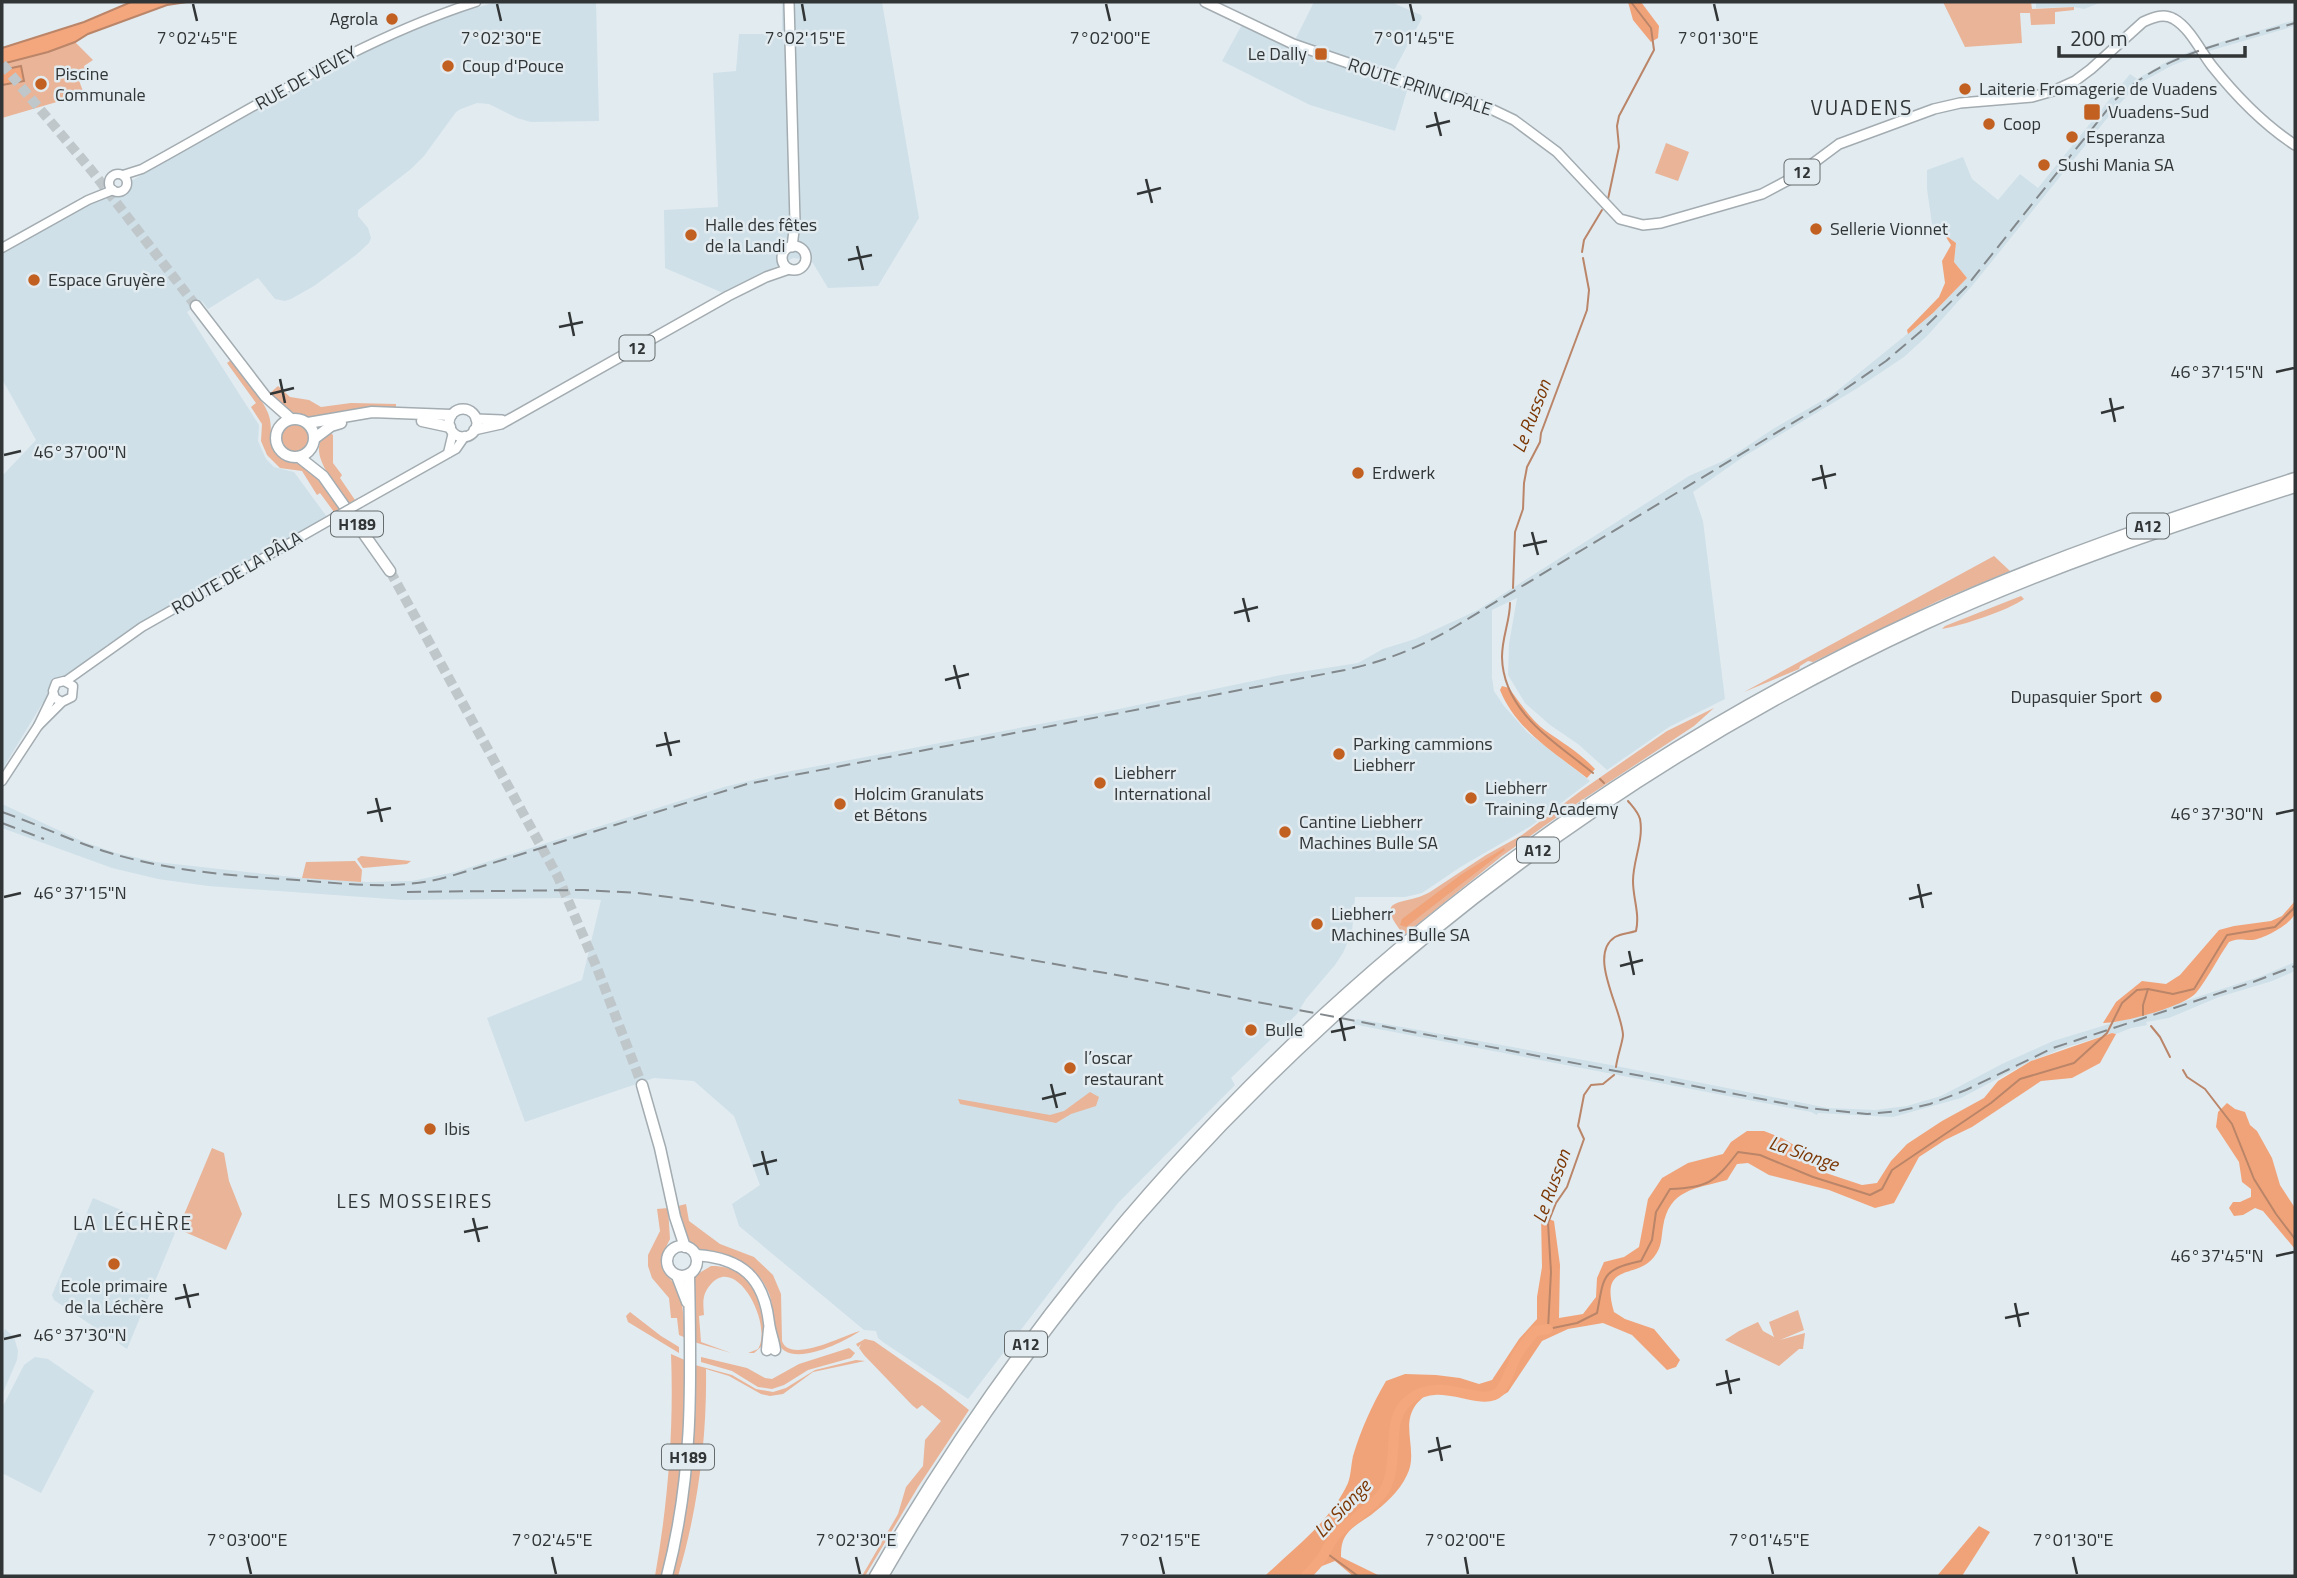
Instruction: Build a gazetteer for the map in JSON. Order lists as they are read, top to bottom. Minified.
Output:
{"streets":{"highway":["H189","A12"],"main road":["ROUTE PRINCIPALE","12"],"street":["RUE DE VEVEY","ROUTE DE LA PÂLA"]},"crossings":[["12","ROUTE DE LA PÂLA"]],"districts":["VUADENS","LES MOSSEIRES","LA LÉCHÈRE"],"water":["Le Russon","La Sionge"],"places":{"other":["Agrola","Coup d'Pouce","Piscine Communale","Laiterie Fromagerie de Vuadens","Coop","Esperanza","Sushi Mania SA","Sellerie Vionnet","Halle des fêtes de la Landi","Espace Gruyère","Erdwerk","Dupasquier Sport","Parking cammions Liebherr","Liebherr International","Liebherr Training Academy","Holcim Granulats et Bétons","Cantine Liebherr Machines Bulle SA","Liebherr Machines Bulle SA","Bulle","l’oscar restaurant","Ibis","Ecole primaire de la Léchère"],"transit":["Le Dally","Vuadens-Sud"]},"scale_bar":"200 m","coordinates":["7°02'45\"E","7°02'30\"E","7°02'15\"E","7°02'00\"E","7°01'45\"E","7°01'30\"E","46°37'15\"N","46°37'00\"N","46°37'30\"N","46°37'45\"N","7°03'00\"E"]}
